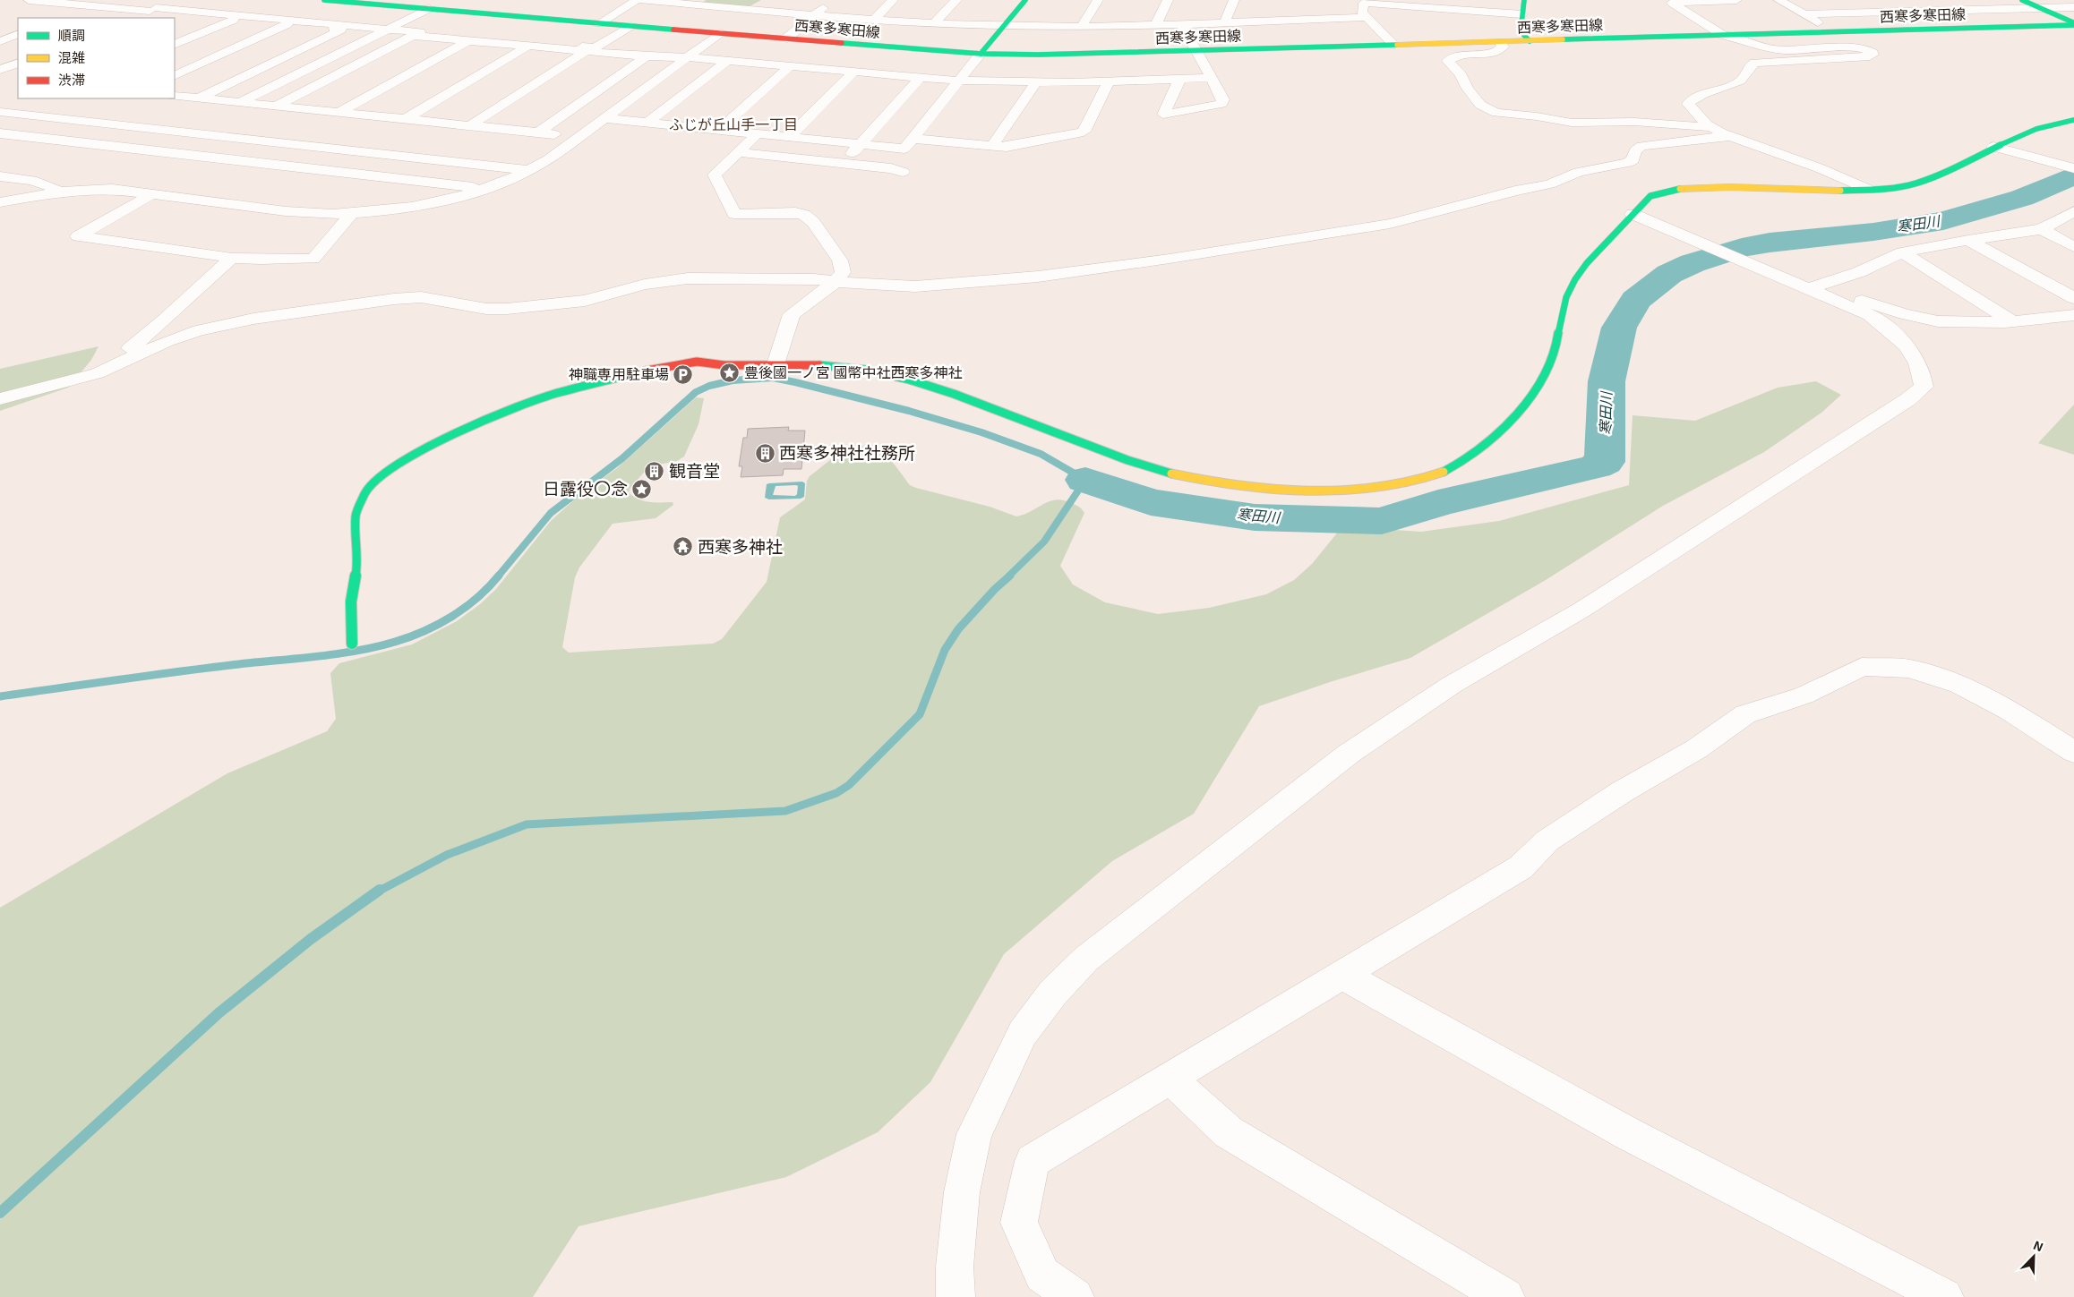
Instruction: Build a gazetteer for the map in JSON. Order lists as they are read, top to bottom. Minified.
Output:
{"streets":{"street":["西寒多寒田線"]},"districts":["ふじが丘山手一丁目"],"water":["寒田川"],"places":{"place":["豊後國一ノ宮 國幣中社西寒多神社","日露役〇念"],"parking":["神職専用駐車場"],"building":["西寒多神社社務所","観音堂"],"temple":["西寒多神社"]},"legend":["順調","混雑","渋滞"],"north":"top right"}
